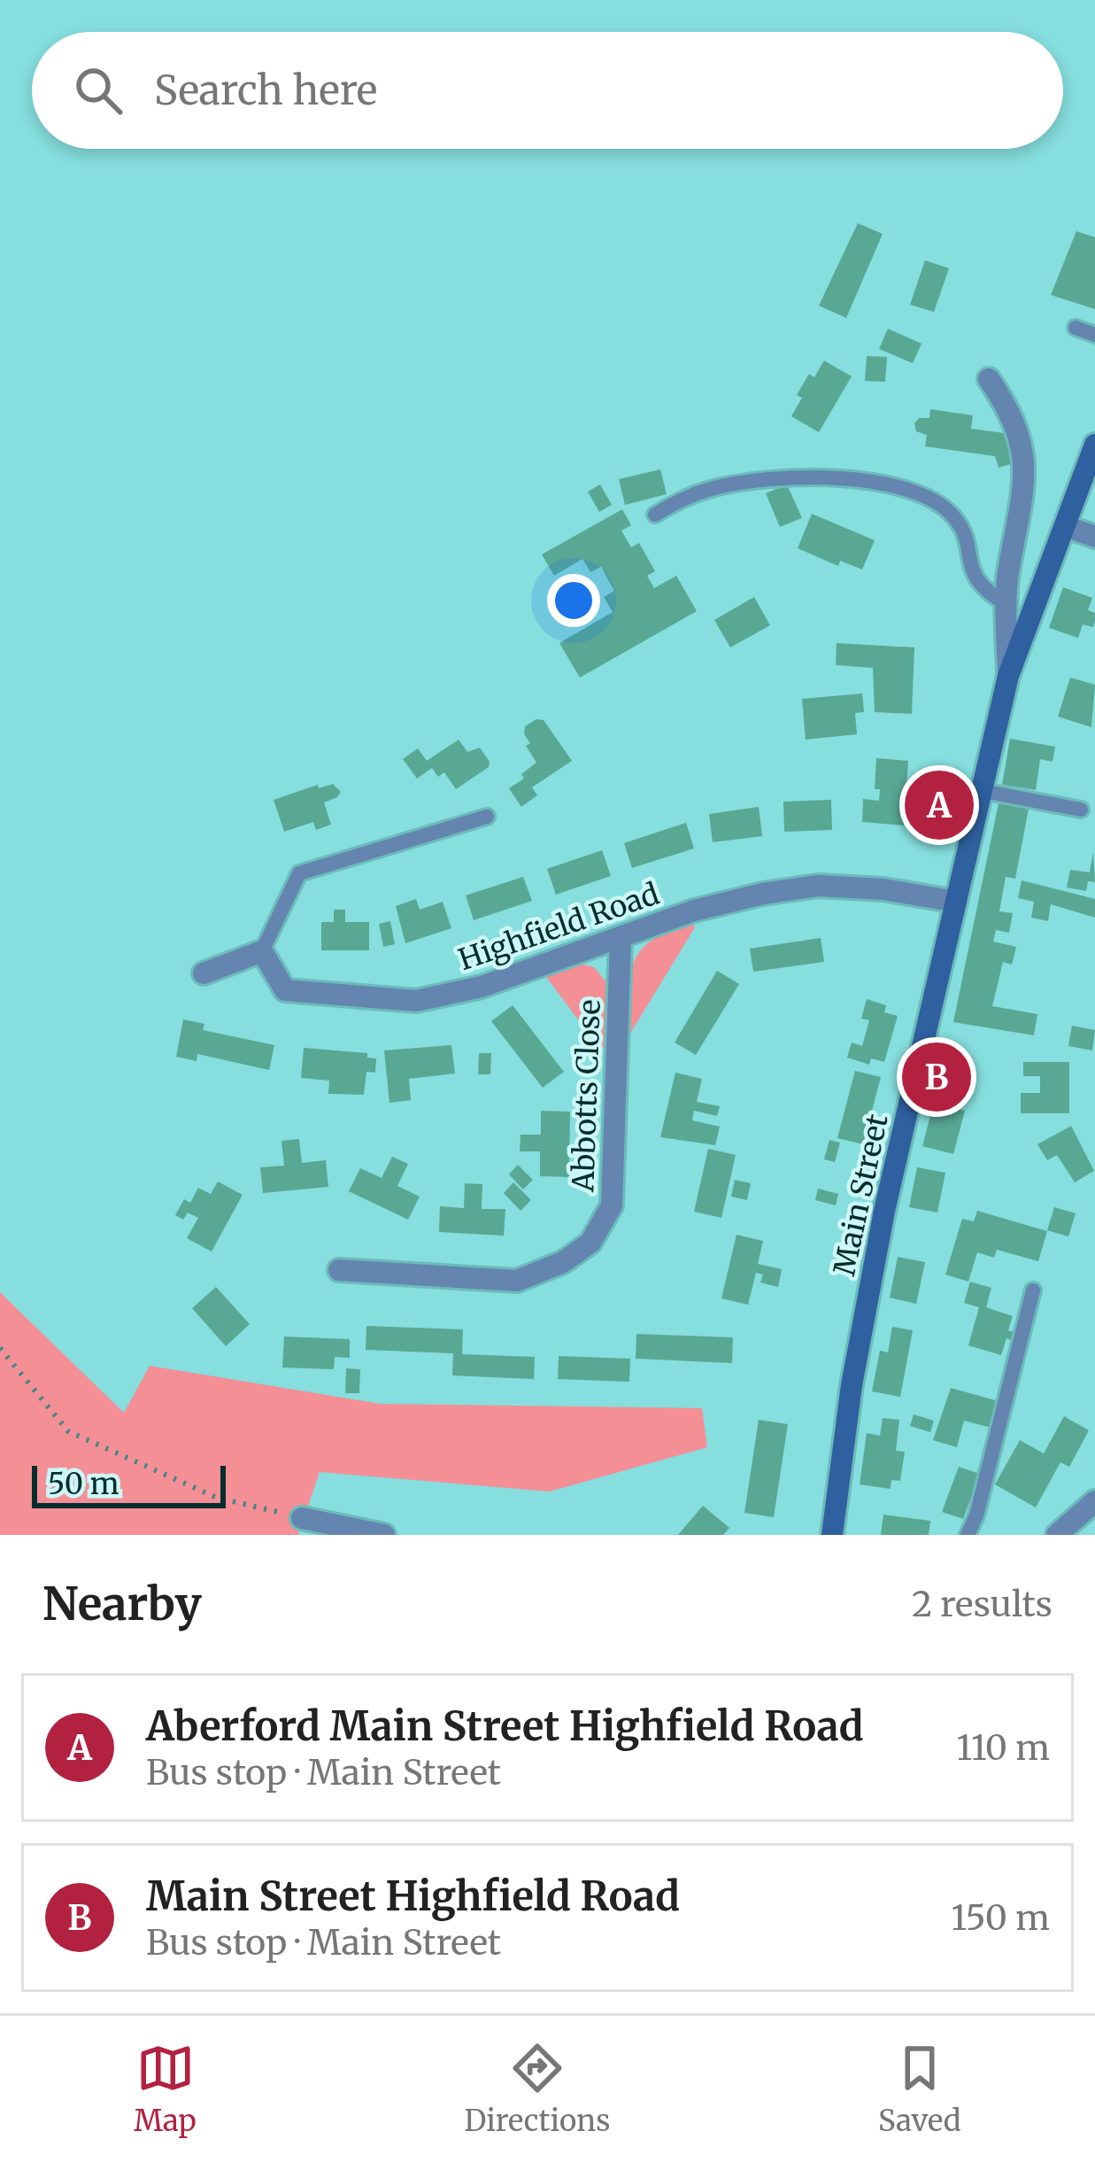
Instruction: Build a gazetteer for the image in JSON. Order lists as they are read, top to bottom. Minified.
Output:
{"streets":{"street":["Highfield Road","Abbotts Close","Main Street"]},"crossings":[["Highfield Road","Abbotts Close"],["Highfield Road","Main Street"]],"scale_bar":"50 m","page":{"search":"Search here","pins":["A","B"],"scale":"50 m","heading":["Nearby","2 results"],"list":[{"mark":"A","name":"Aberford Main Street Highfield Road","note":"Bus stop · Main Street","value":"110 m"},{"mark":"B","name":"Main Street Highfield Road","note":"Bus stop · Main Street","value":"150 m"}],"nav":["Map","Directions","Saved"]}}
